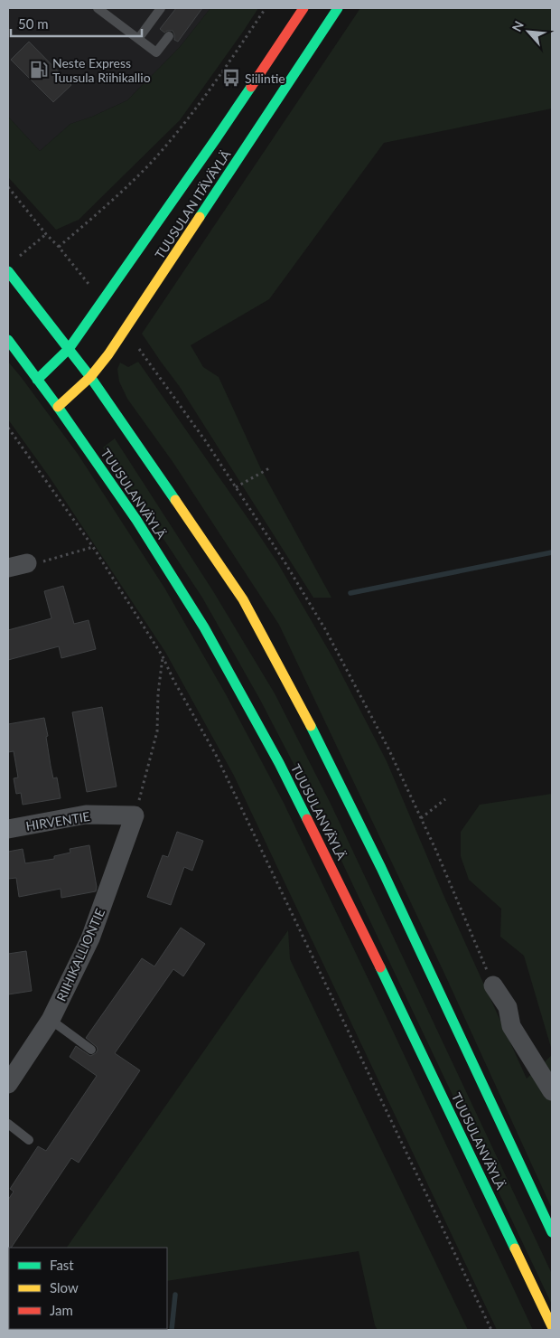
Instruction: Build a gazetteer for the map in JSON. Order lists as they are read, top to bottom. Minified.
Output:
{"streets":{"main road":["TUUSULAN ITÄVÄYLÄ","TUUSULANVÄYLÄ"],"street":["HIRVENTIE","RIIHIKALLIONTIE"]},"crossings":[["TUUSULAN ITÄVÄYLÄ","TUUSULANVÄYLÄ"],["HIRVENTIE","RIIHIKALLIONTIE"]],"places":{"fuel station":["Neste Express Tuusula Riihikallio"],"bus stop":["Siilintie"]},"legend":["Fast","Slow","Jam"],"scale_bar":"50 m","north":"top left"}
